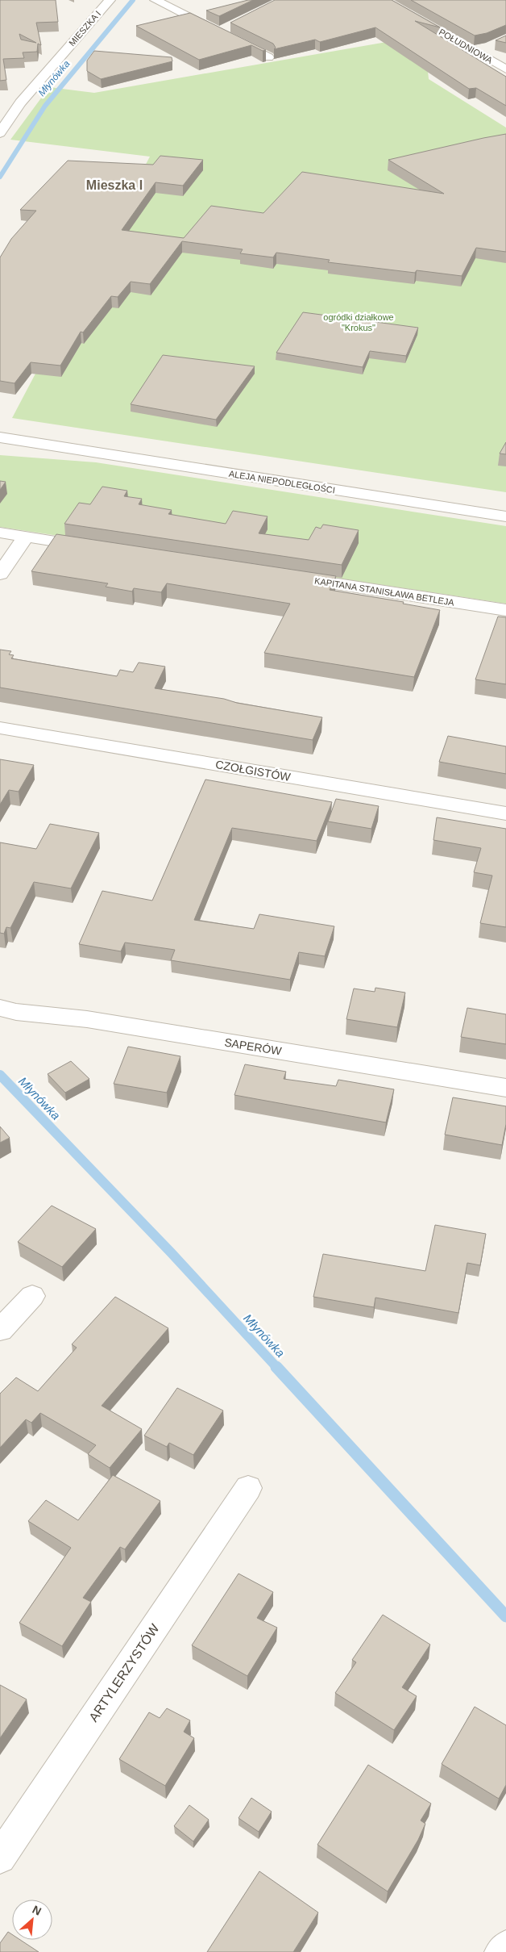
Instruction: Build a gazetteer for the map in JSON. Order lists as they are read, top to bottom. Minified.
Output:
{"streets":{"street":["MIESZKA I","POŁUDNIOWA","ALEJA NIEPODLEGŁOŚCI","KAPITANA STANISŁAWA BETLEJA","CZOŁGISTÓW","SAPERÓW","ARTYLERZYSTÓW"]},"districts":["Mieszka I"],"water":["Młynówka"],"parks":["ogródki działkowe \"Krokus\""],"north":"top right"}
